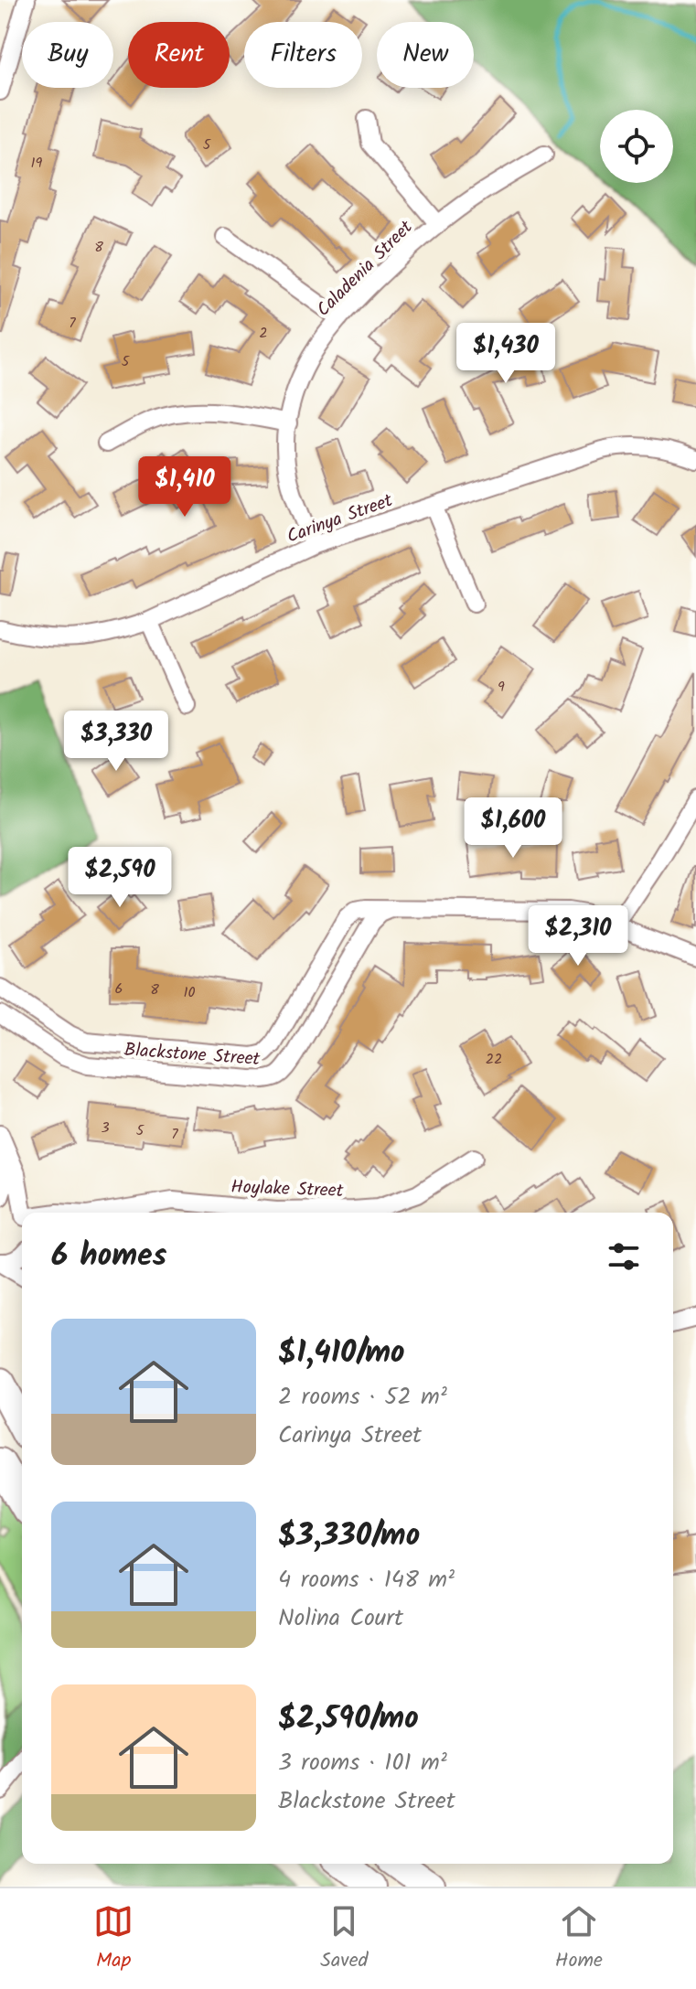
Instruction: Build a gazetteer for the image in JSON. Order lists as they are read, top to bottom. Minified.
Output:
{"streets":{"street":["Caladenia Street","Carinya Street","Blackstone Street","Hoylake Street"]},"crossings":[["Caladenia Street","Carinya Street"]],"house_numbers":["5","19","8","7","2","5","9","6","8","10","22","3","5","7"],"page":{"chip":["Buy","Rent","Filters","New"],"price":["$1,430","$1,410","$3,330","$1,600","$2,590","$2,310"],"heading":"6 homes","list":[{"name":"$1,410/mo","note":"2 rooms · 52 m² · Carinya Street"},{"name":"$3,330/mo","note":"4 rooms · 148 m² · Nolina Court"},{"name":"$2,590/mo","note":"3 rooms · 101 m² · Blackstone Street"}],"tabs":["Map","Saved","Home"]}}
